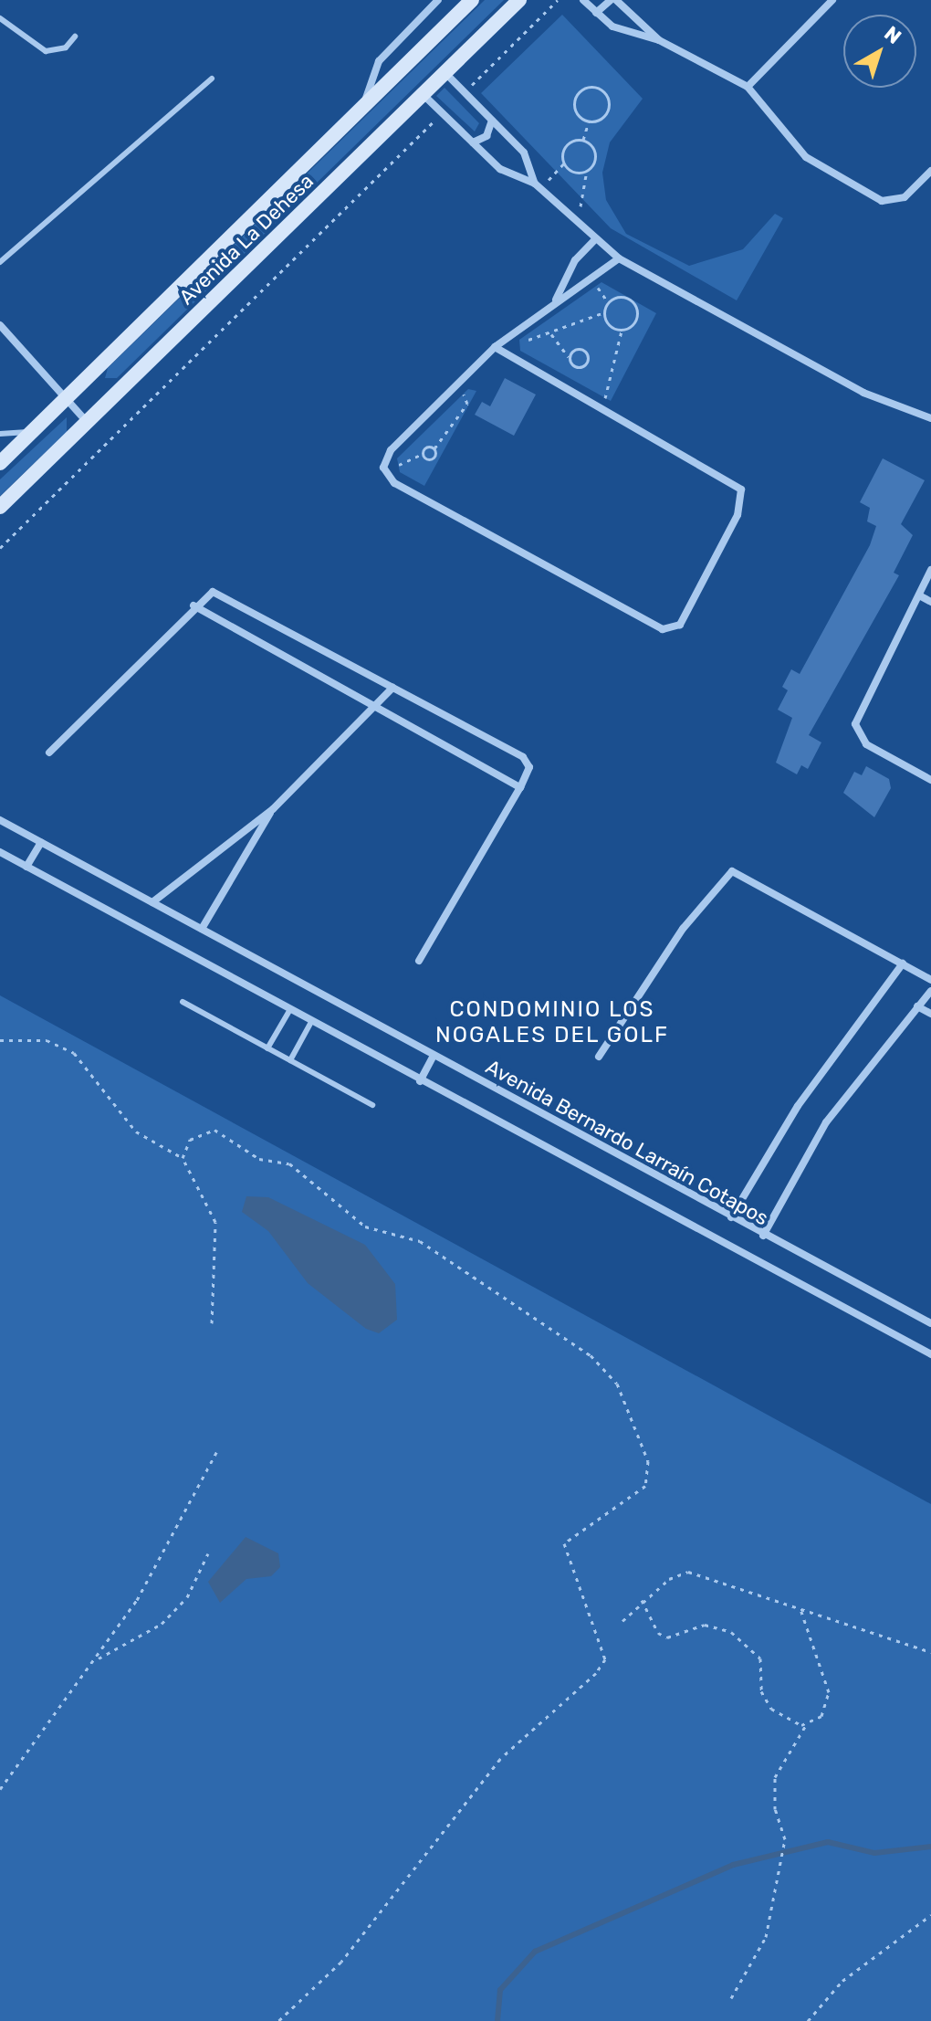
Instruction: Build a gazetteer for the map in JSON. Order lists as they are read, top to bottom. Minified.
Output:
{"streets":{"street":["Avenida La Dehesa","Avenida Bernardo Larraín Cotapos"]},"districts":["CONDOMINIO LOS NOGALES DEL GOLF"],"north":"top right"}
